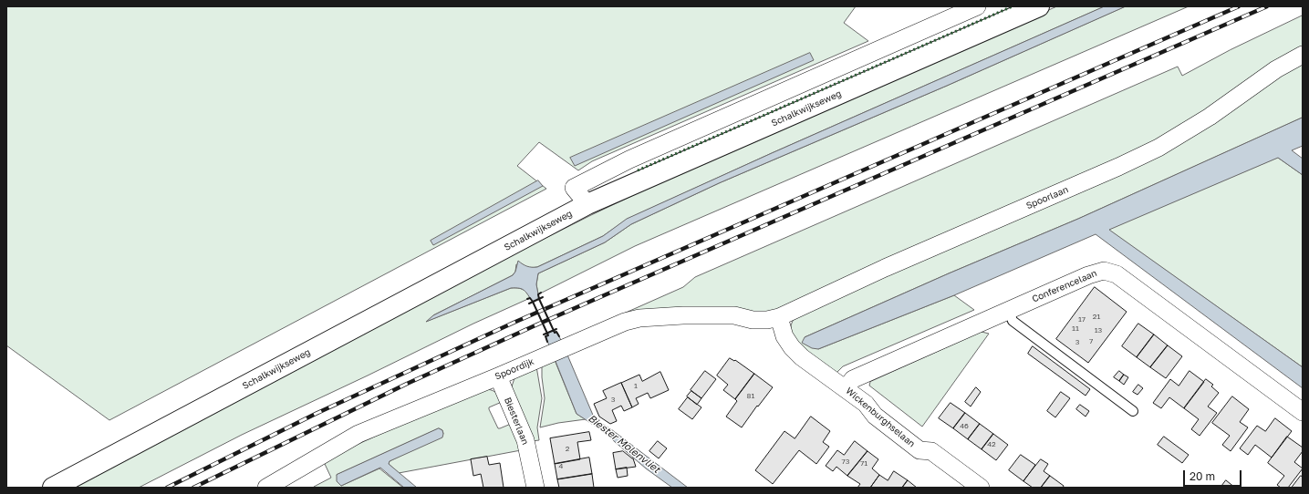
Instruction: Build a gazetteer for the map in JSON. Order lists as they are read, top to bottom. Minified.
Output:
{"streets":{"street":["Schalkwijkseweg","Spoorlaan","Conferencelaan","Spoordijk","Wickenburghselaan","Biesterlaan"]},"crossings":[["Spoorlaan","Spoordijk"],["Spoorlaan","Wickenburghselaan"],["Conferencelaan","Wickenburghselaan"],["Spoordijk","Wickenburghselaan"],["Spoordijk","Biesterlaan"]],"water":["Biester Molenvliet"],"house_numbers":["21","17","11","13","7","3","1","81","3","46","42","2","73","71","4"],"scale_bar":"20 m"}
